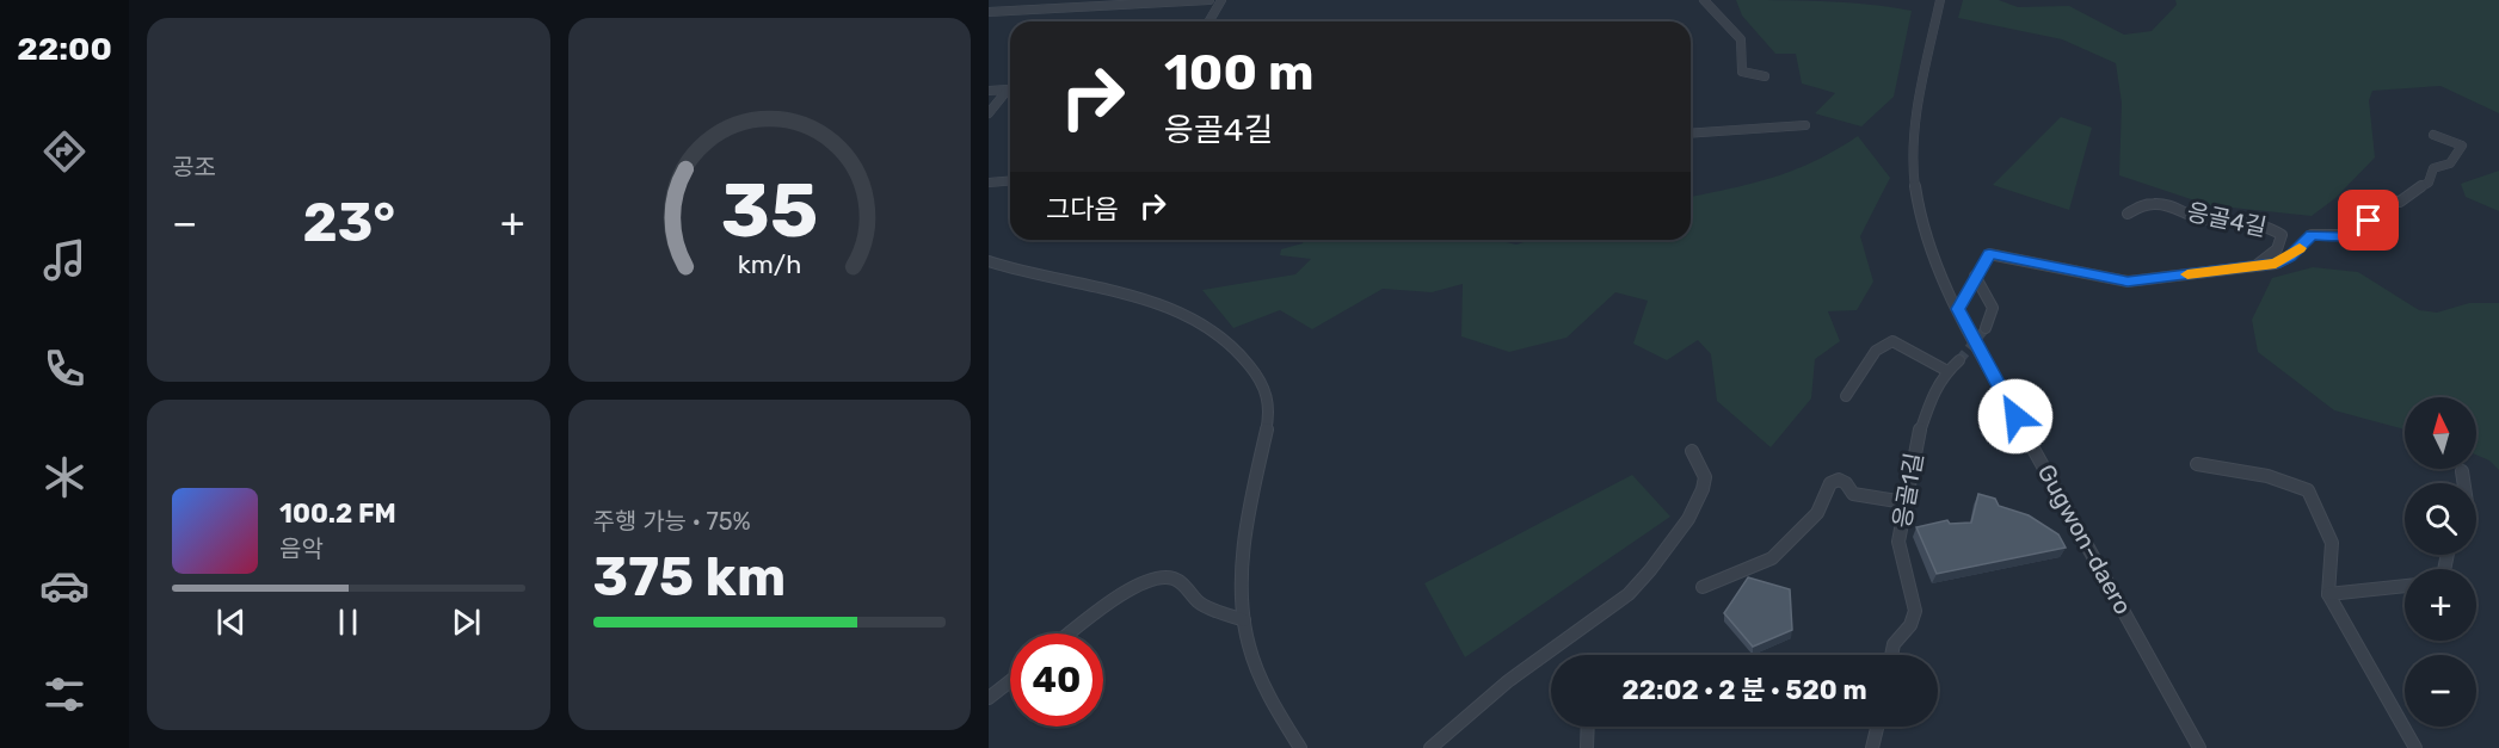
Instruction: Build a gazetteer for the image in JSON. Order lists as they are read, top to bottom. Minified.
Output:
{"streets":{"street":["응골4길","응골1길","Gugwon-daero"]},"crossings":[["응골4길","Gugwon-daero"]],"north":"top","page":{"tabs":"22:00","tile":["공조",["주행 가능 · 75%","375 km"]],"turn":["100 m","응골4길"],"then":"그다음","heat":["−","23°","+"],"map_buttons":["+","−"],"song":["100.2 FM","음악"],"limit":"40","trip":"22:02 · 2 분 · 520 m","gauge":["35","km/h"]}}
